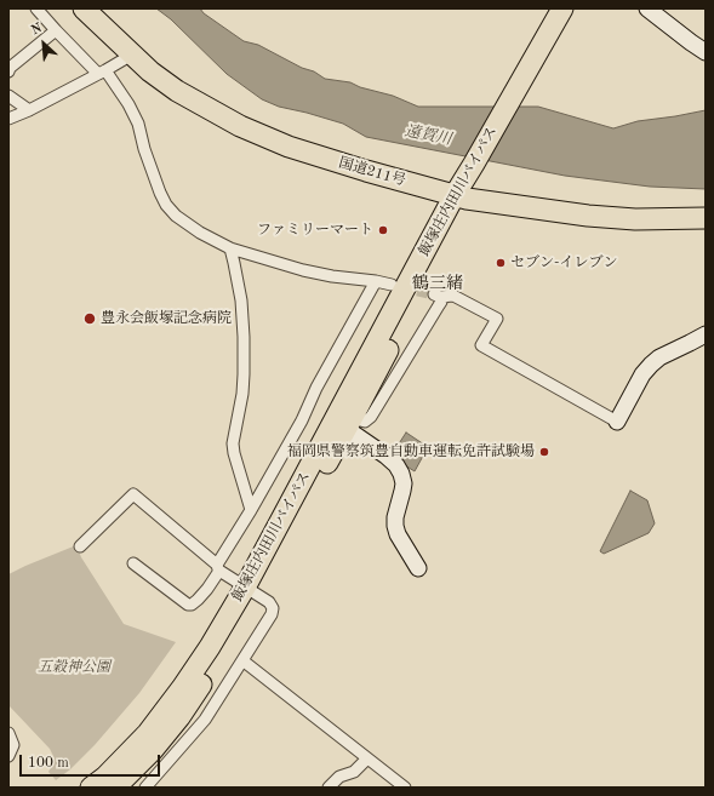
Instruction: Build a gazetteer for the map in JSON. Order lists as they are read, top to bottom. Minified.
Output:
{"streets":{"highway":["国道211号","飯塚庄内田川バイパス"]},"crossings":[["国道211号","飯塚庄内田川バイパス"]],"districts":["鶴三緒"],"water":["遠賀川"],"parks":["五穀神公園"],"places":["ファミリーマート","セブン-イレブン","豊永会飯塚記念病院","福岡県警察筑豊自動車運転免許試験場"],"scale_bar":"100 m","north":"top left"}
